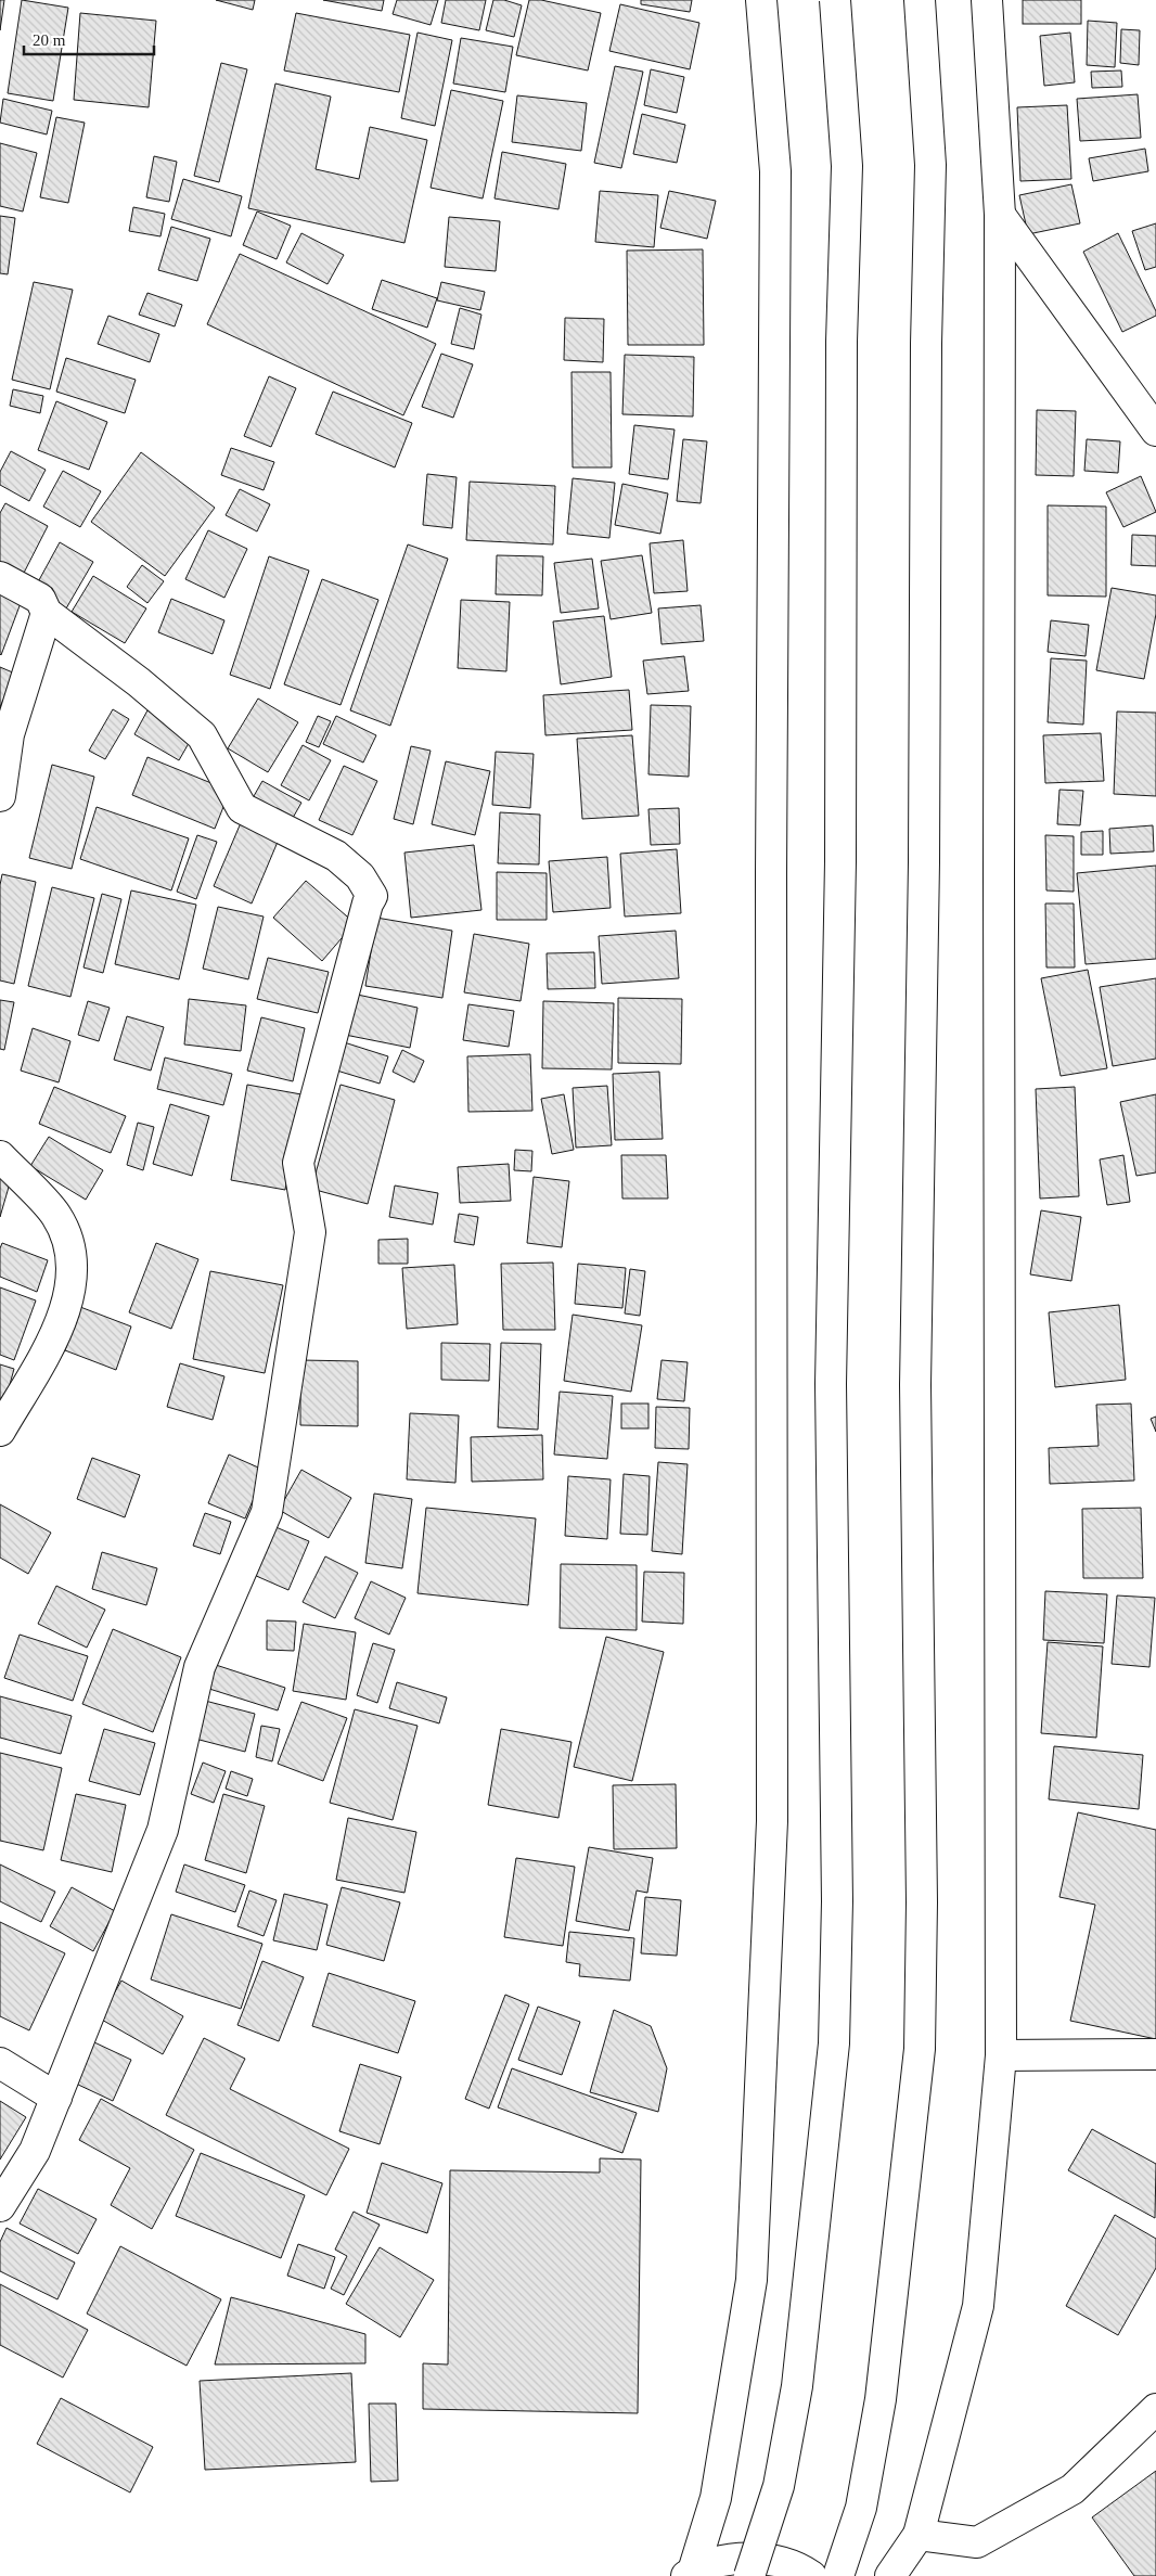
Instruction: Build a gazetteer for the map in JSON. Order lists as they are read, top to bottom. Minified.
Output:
{"scale_bar":"20 m"}
